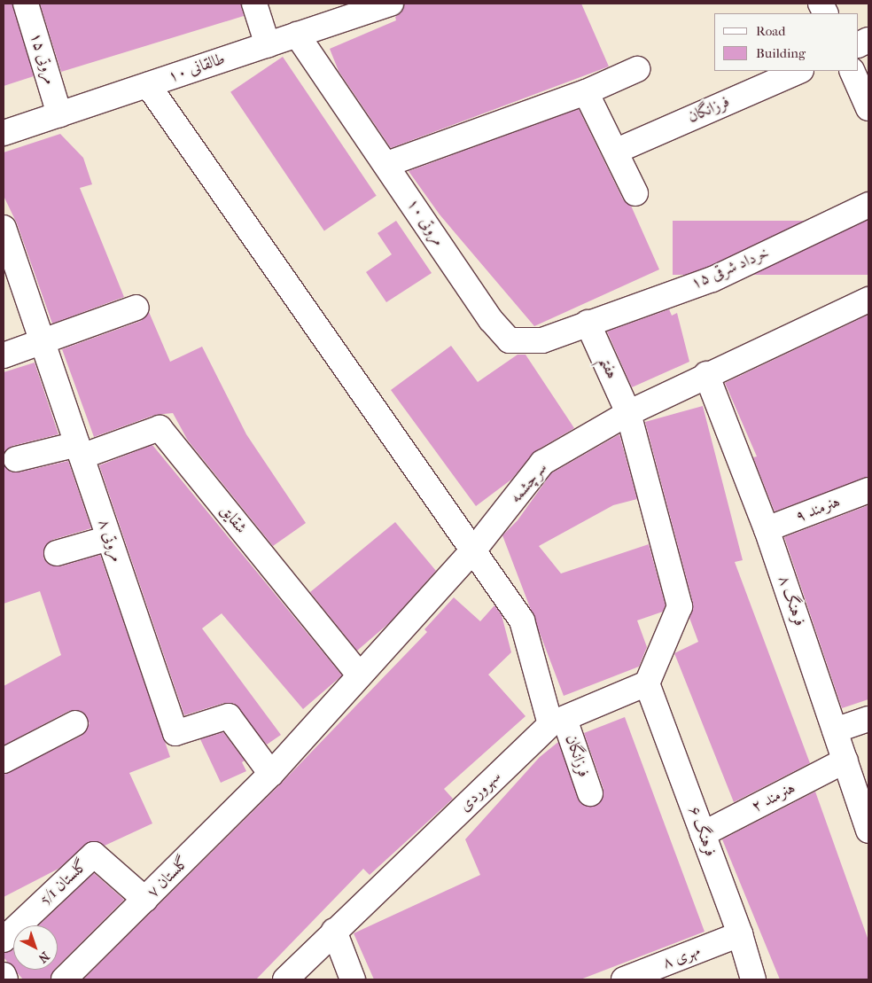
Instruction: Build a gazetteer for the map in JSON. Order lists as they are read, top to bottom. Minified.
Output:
{"streets":{"street":["مروتی ۱۵","طالقانی ۱۰","فرزانگان","مروتی ۱۰","۱۵ خرداد شرقی","هفتم","سرچشمه","هنرمند ۹","شقایق","مروتی ۸","فرهنگ ۸","سهروردی","هنرمند ۲","فرهنگ ۶","گلستان ۷","گلستان 5/1","مهری ۸"]},"crossings":[["مروتی ۱۵","طالقانی ۱۰"],["طالقانی ۱۰","فرزانگان"],["طالقانی ۱۰","مروتی ۱۰"],["فرزانگان","سرچشمه"],["فرزانگان","سهروردی"],["مروتی ۱۰","۱۵ خرداد شرقی"],["مروتی ۱۰","هفتم"],["۱۵ خرداد شرقی","هفتم"],["هفتم","سرچشمه"],["هفتم","سهروردی"],["هفتم","فرهنگ ۶"],["سرچشمه","شقایق"],["سرچشمه","مروتی ۸"],["سرچشمه","فرهنگ ۸"],["سرچشمه","گلستان ۷"],["هنرمند ۹","فرهنگ ۸"],["شقایق","مروتی ۸"],["مروتی ۸","گلستان ۷"],["فرهنگ ۸","هنرمند ۲"],["سهروردی","فرهنگ ۶"],["هنرمند ۲","فرهنگ ۶"],["فرهنگ ۶","مهری ۸"],["گلستان ۷","گلستان 5/1"]],"legend":["Road","Building"],"north":"bottom right"}
